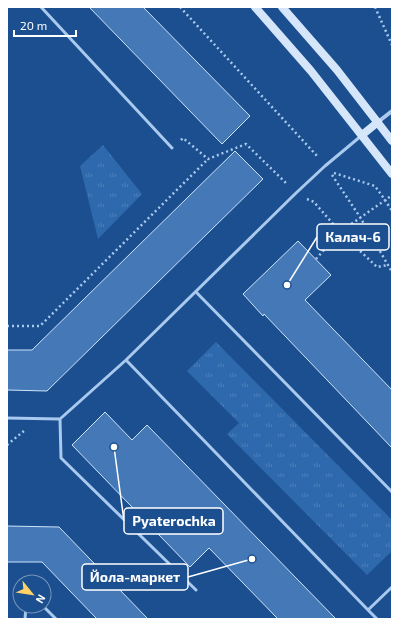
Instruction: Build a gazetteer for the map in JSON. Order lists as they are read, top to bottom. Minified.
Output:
{"places":["Калач-6","Pyaterochka","Йола-маркет"],"scale_bar":"20 m","north":"bottom right"}
